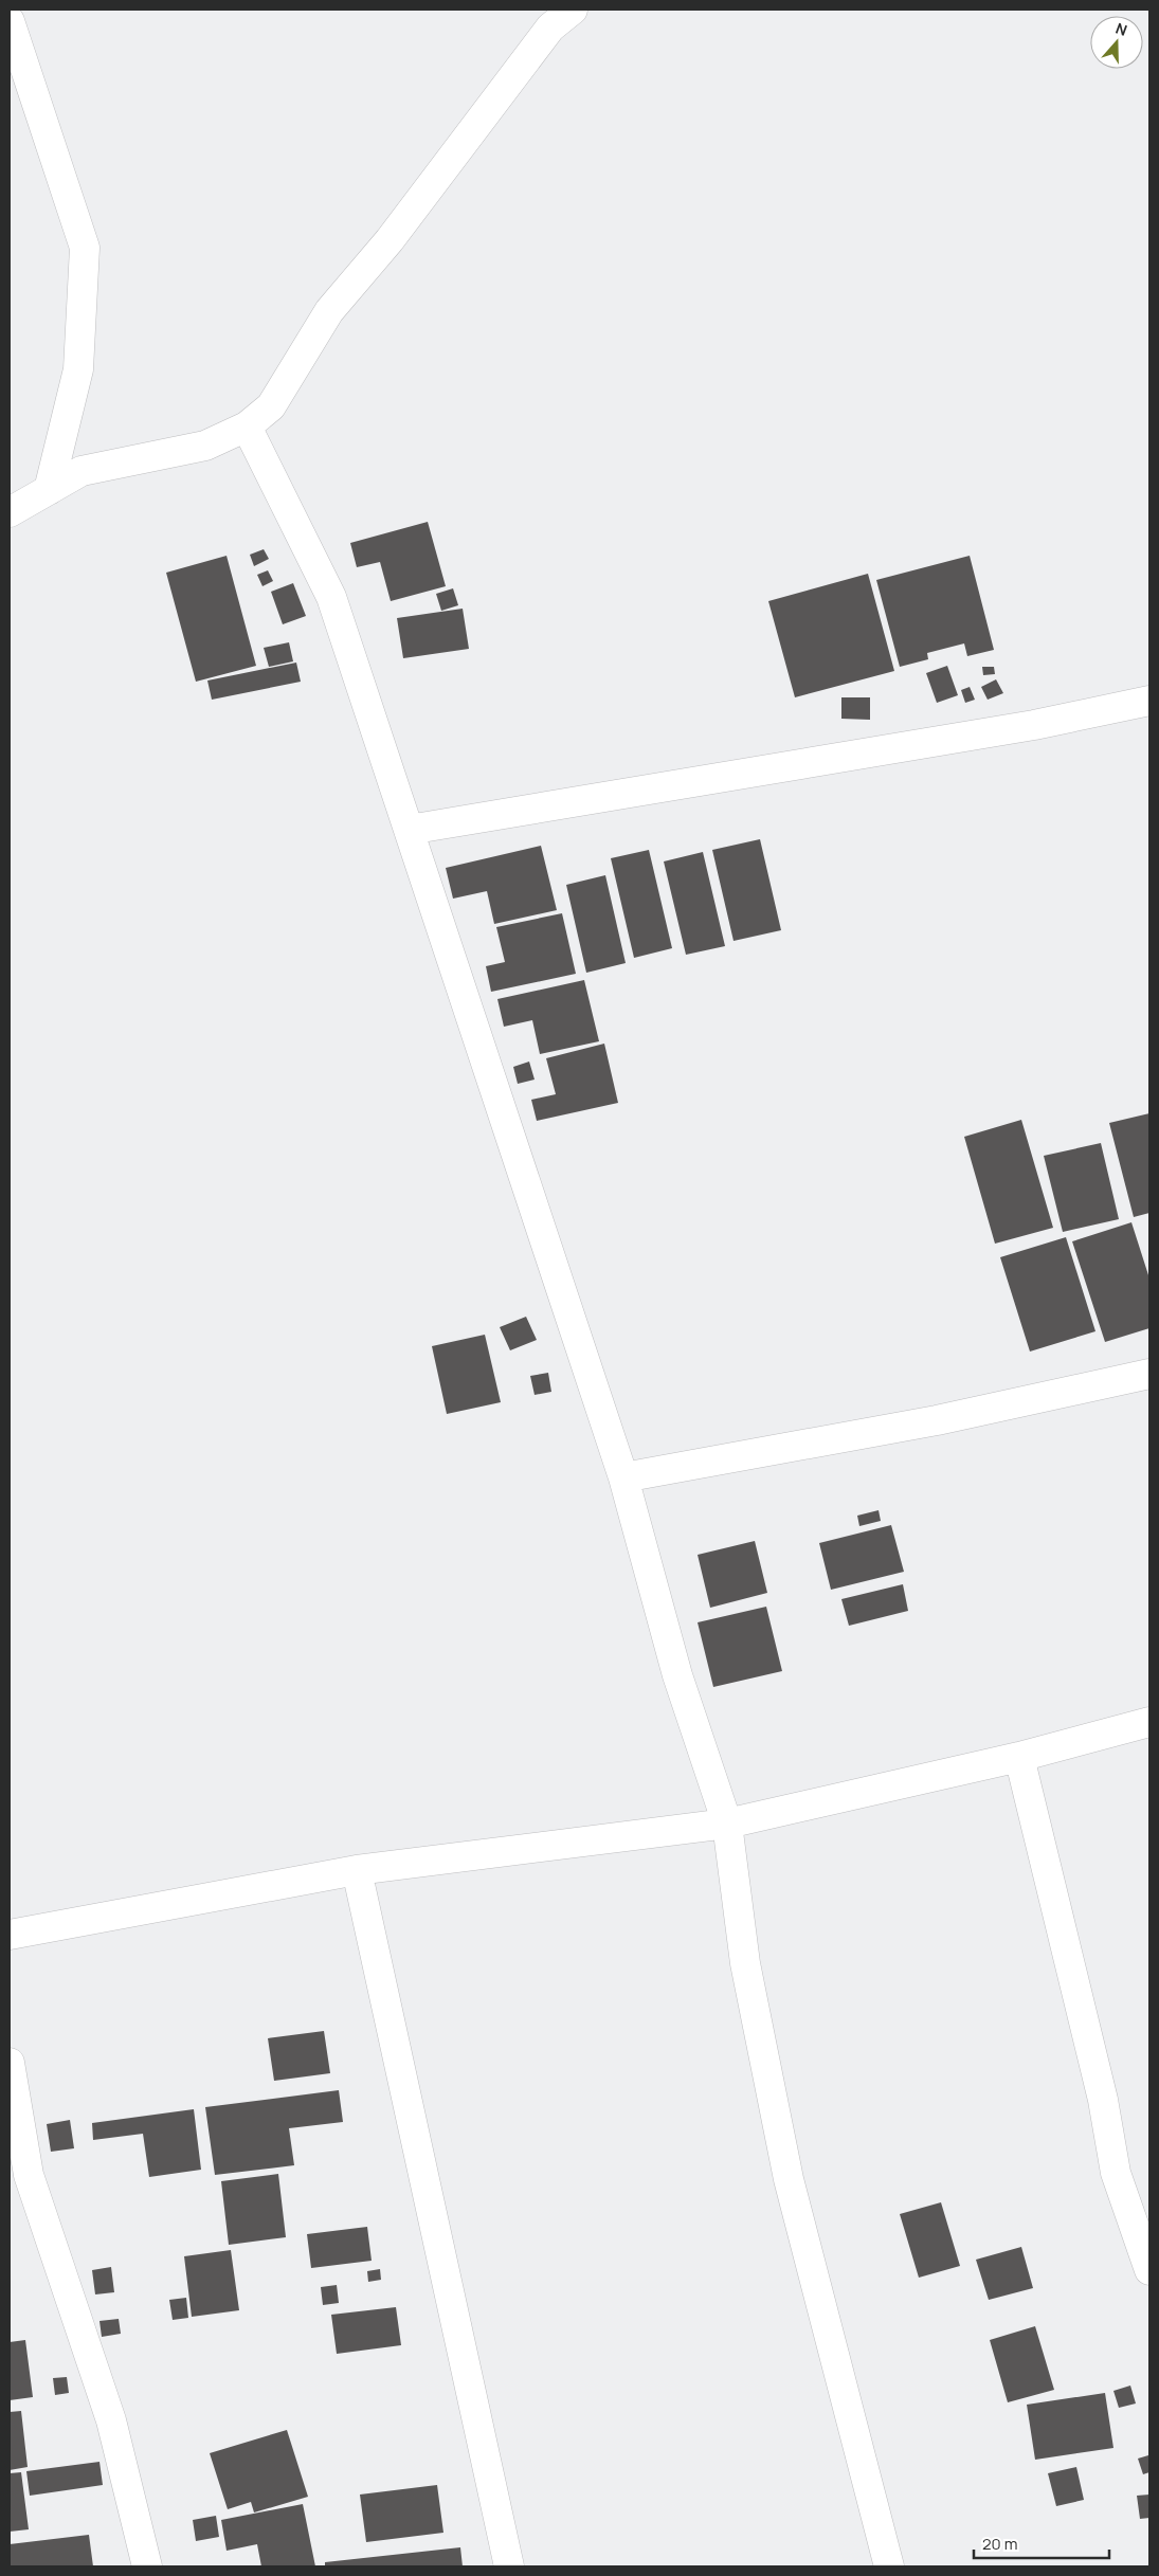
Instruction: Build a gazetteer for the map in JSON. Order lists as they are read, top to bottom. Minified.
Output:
{"scale_bar":"20 m","north":"top"}
